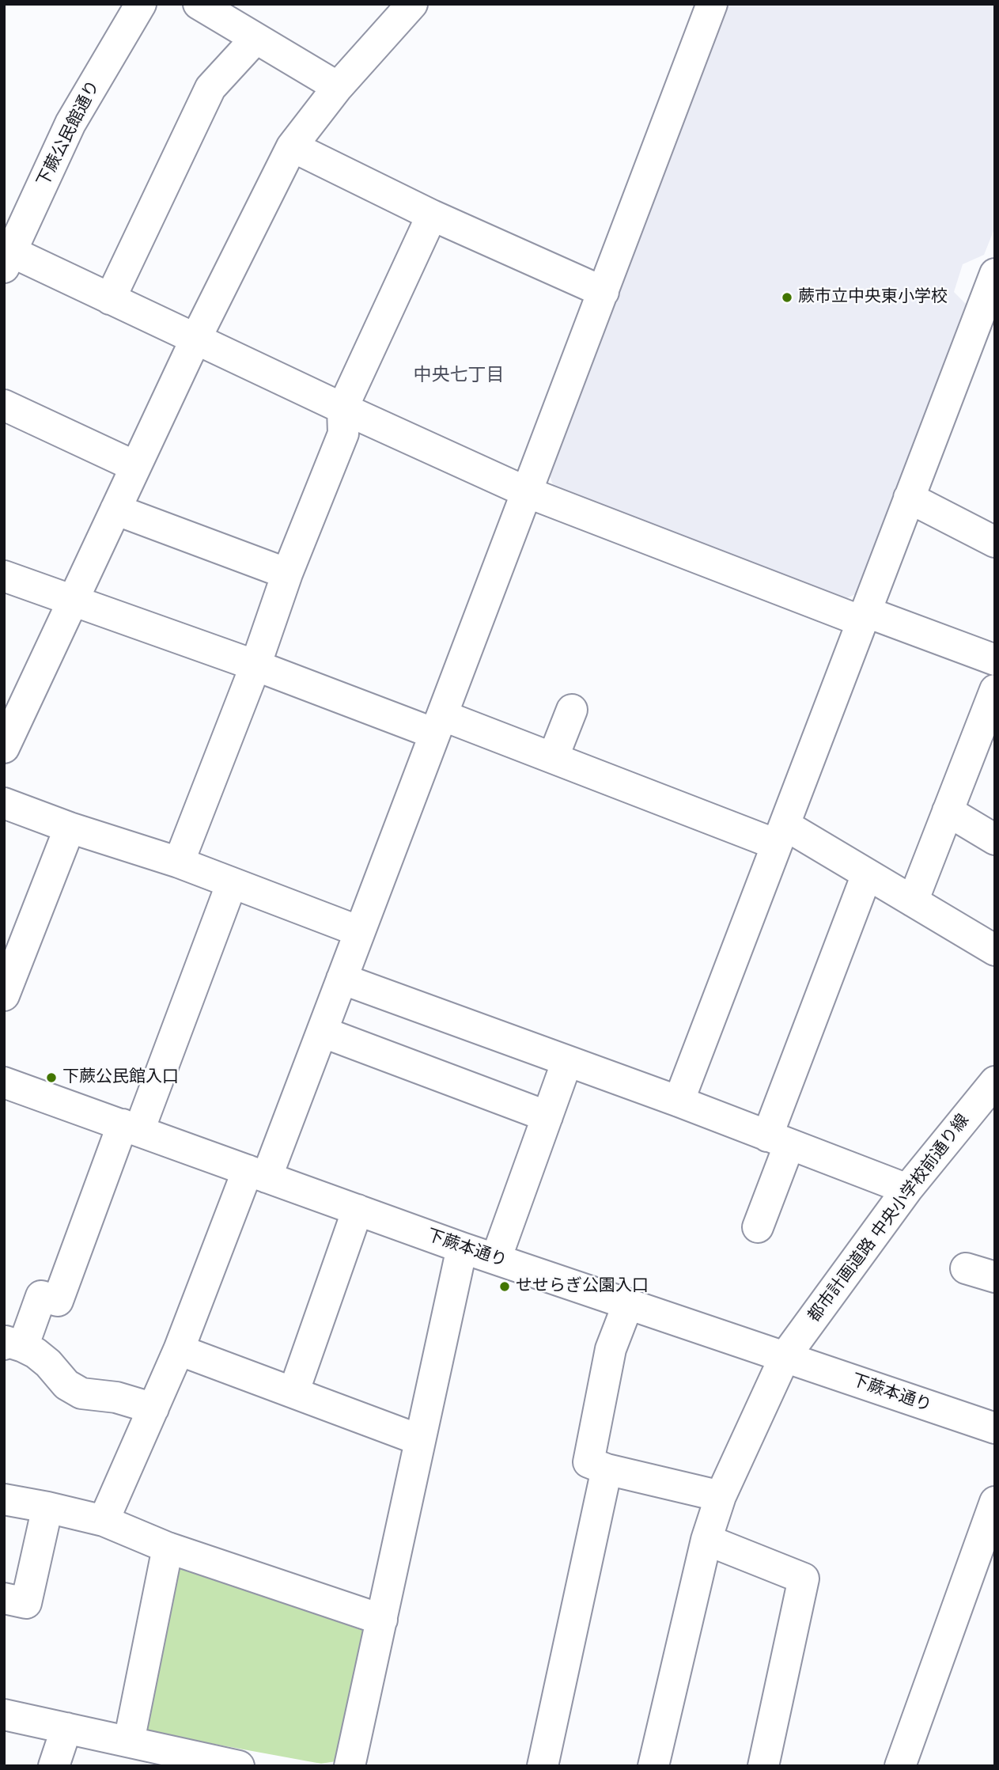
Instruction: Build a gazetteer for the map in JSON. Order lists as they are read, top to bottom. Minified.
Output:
{"streets":{"street":["下蕨公民館通り","都市計画道路 中央小学校前通り線","下蕨本通り"]},"crossings":[["都市計画道路 中央小学校前通り線","下蕨本通り"]],"districts":["中央七丁目"],"places":["蕨市立中央東小学校","下蕨公民館入口","せせらぎ公園入口"]}
